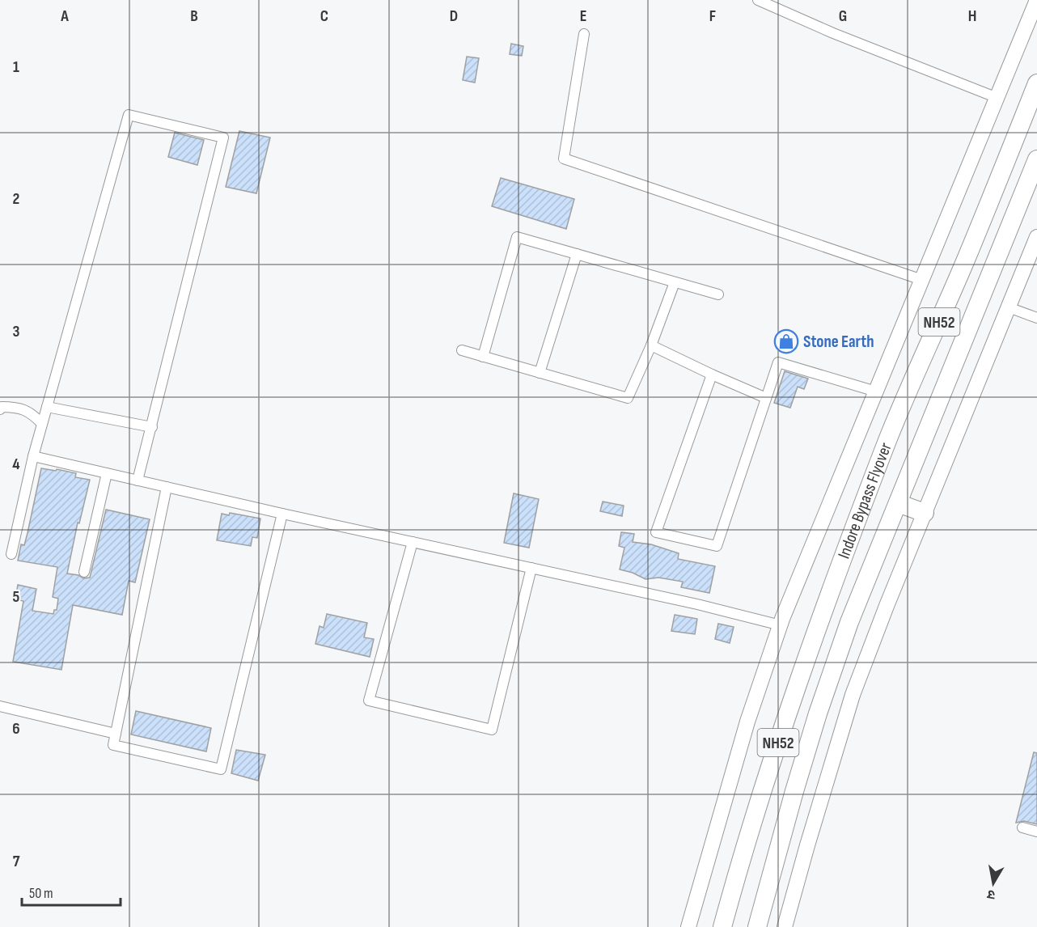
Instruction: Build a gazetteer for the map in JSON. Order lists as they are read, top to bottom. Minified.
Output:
{"streets":{"highway":["NH52","Indore Bypass Flyover"]},"places":{"shop":["Stone Earth"]},"scale_bar":"50 m","north":"bottom","grid":{"columns":["A","B","C","D","E","F","G","H"],"rows":["1","2","3","4","5","6","7"]}}
